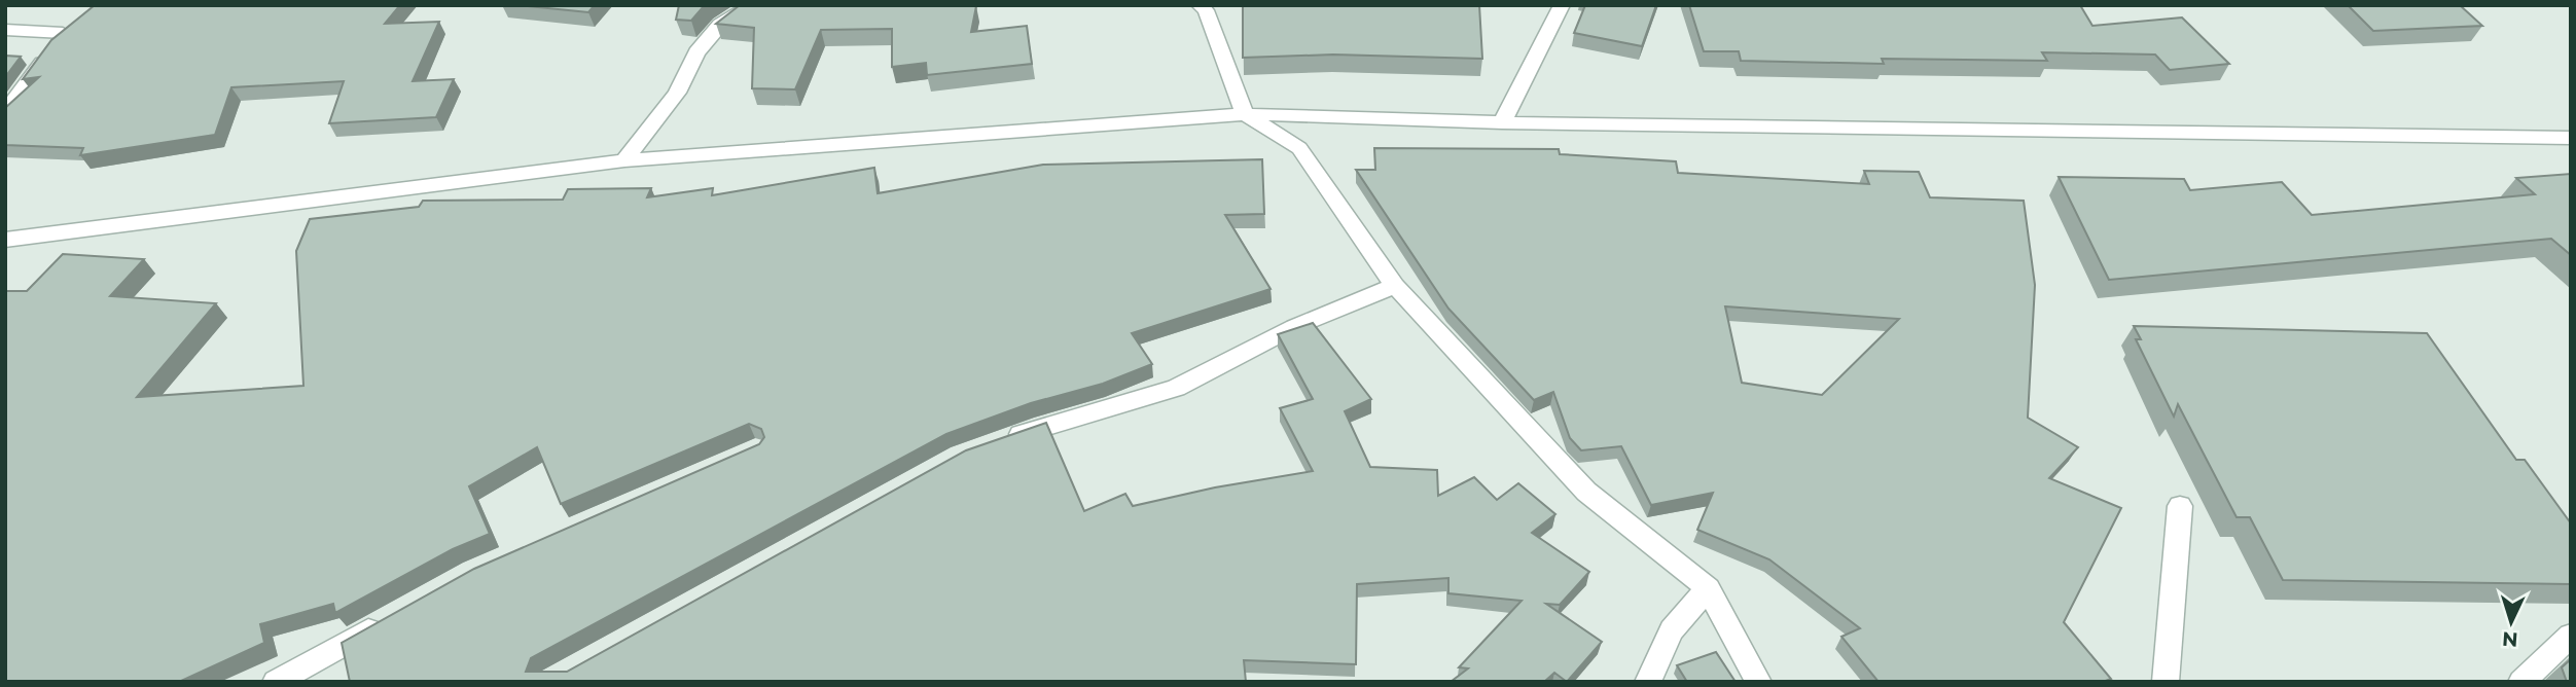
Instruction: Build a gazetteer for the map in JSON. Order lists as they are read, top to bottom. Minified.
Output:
{"north":"bottom"}
